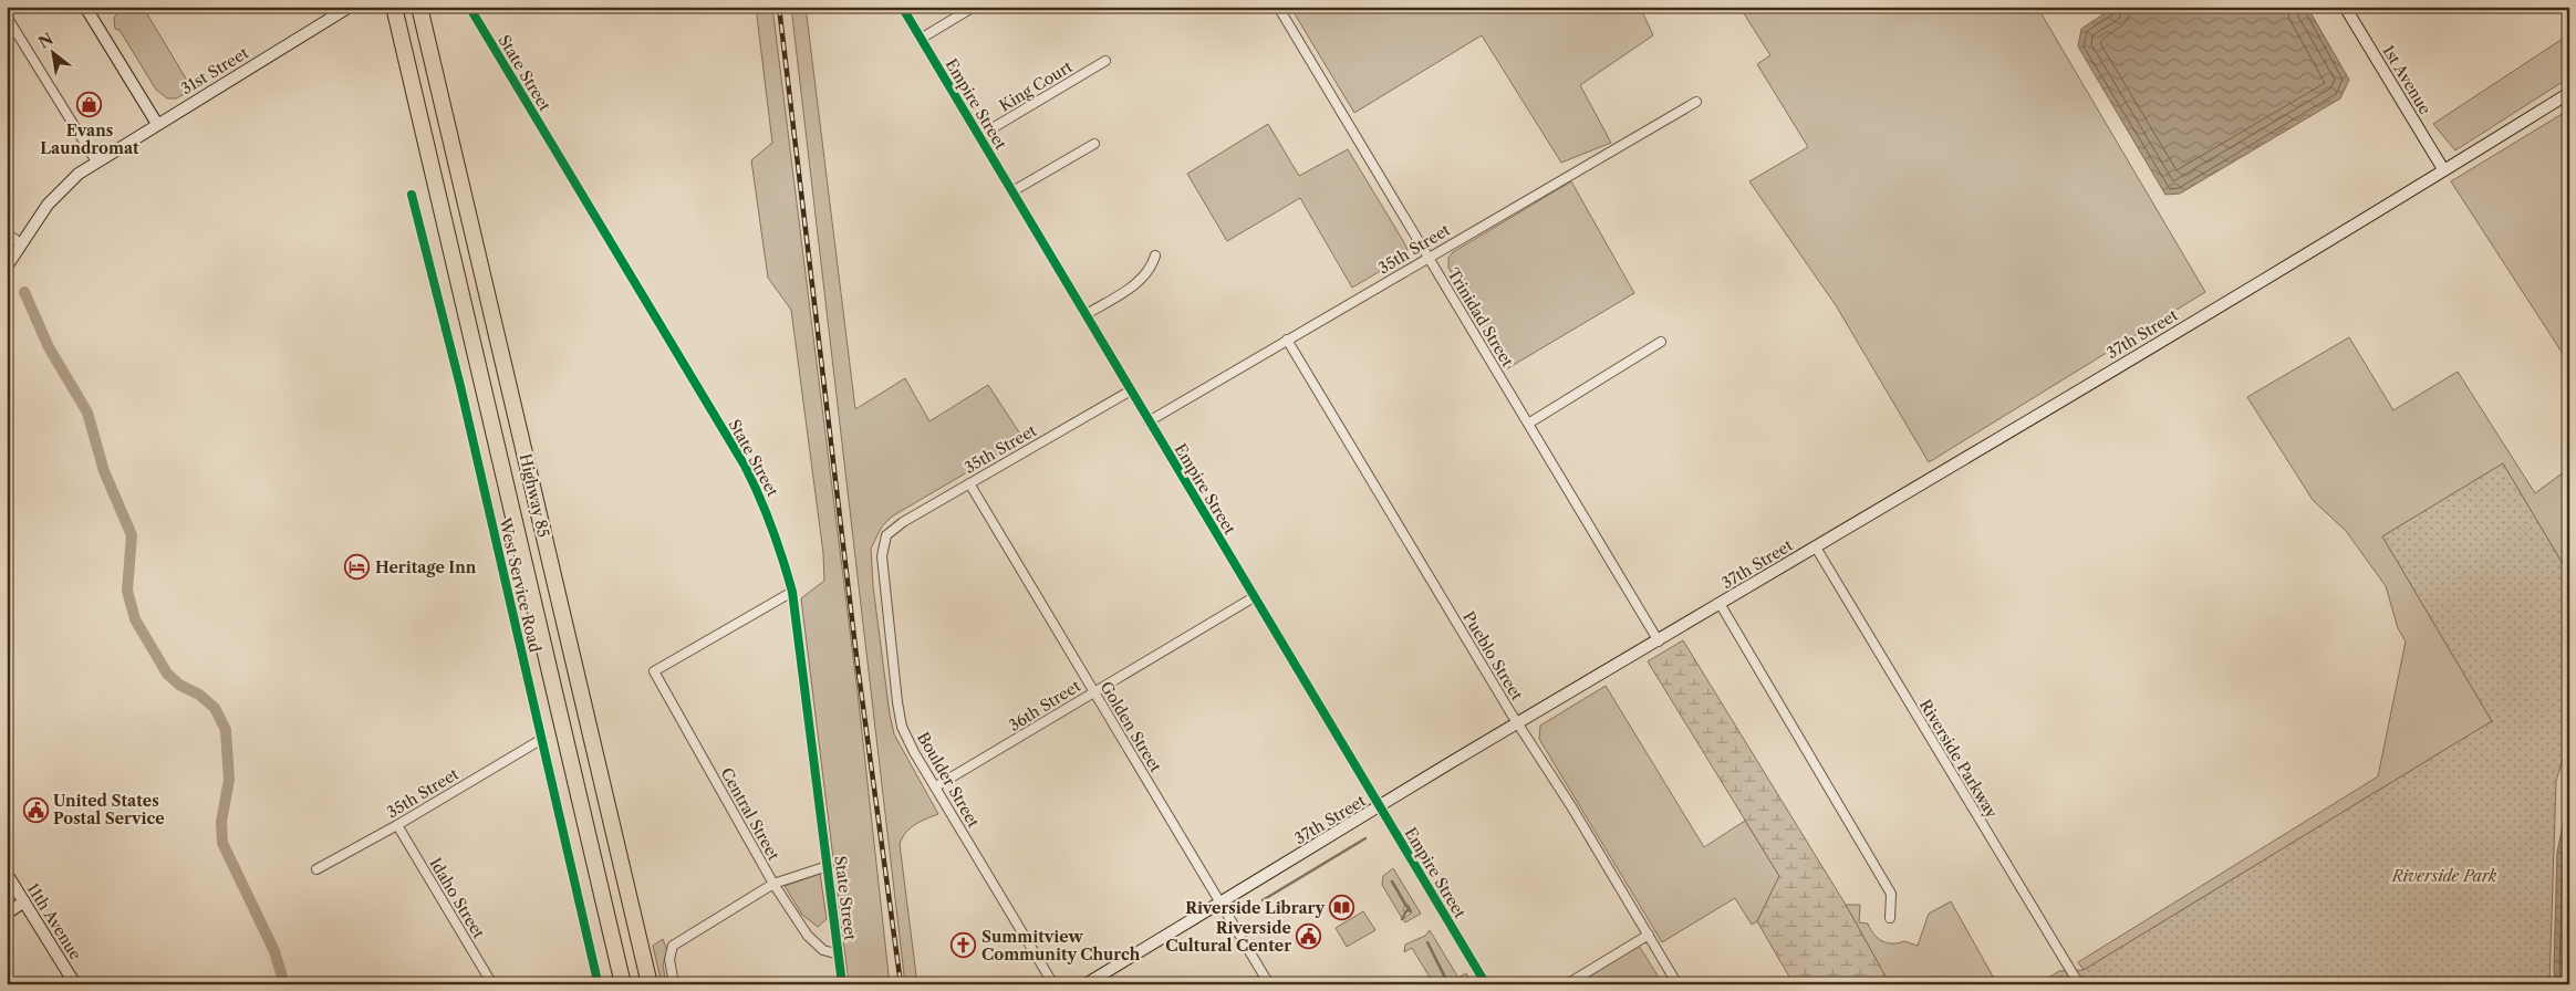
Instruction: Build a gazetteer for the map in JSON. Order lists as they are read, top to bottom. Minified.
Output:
{"streets":{"highway":["Highway 85"],"main road":["31st Street","1st Avenue","37th Street","11th Avenue"],"street":["State Street","King Court","Empire Street","35th Street","Trinidad Street","West Service Road","Pueblo Street","36th Street","Golden Street","Riverside Parkway","Boulder Street","Central Street","Idaho Street"]},"crossings":[["State Street","Central Street"],["1st Avenue","37th Street"],["King Court","Empire Street"],["Empire Street","35th Street"],["Empire Street","37th Street"],["Empire Street","36th Street"],["35th Street","Trinidad Street"],["35th Street","West Service Road"],["35th Street","Pueblo Street"],["35th Street","Golden Street"],["35th Street","Boulder Street"],["35th Street","Idaho Street"],["Trinidad Street","37th Street"],["37th Street","Pueblo Street"],["37th Street","Golden Street"],["37th Street","Riverside Parkway"],["36th Street","Golden Street"],["36th Street","Boulder Street"]],"parks":["Riverside Park"],"places":{"shop":["Evans Laundromat"],"hotel":["Heritage Inn"],"public building":["United States Postal Service","Riverside Cultural Center"],"library":["Riverside Library"],"church":["Summitview Community Church"]},"north":"top left"}
